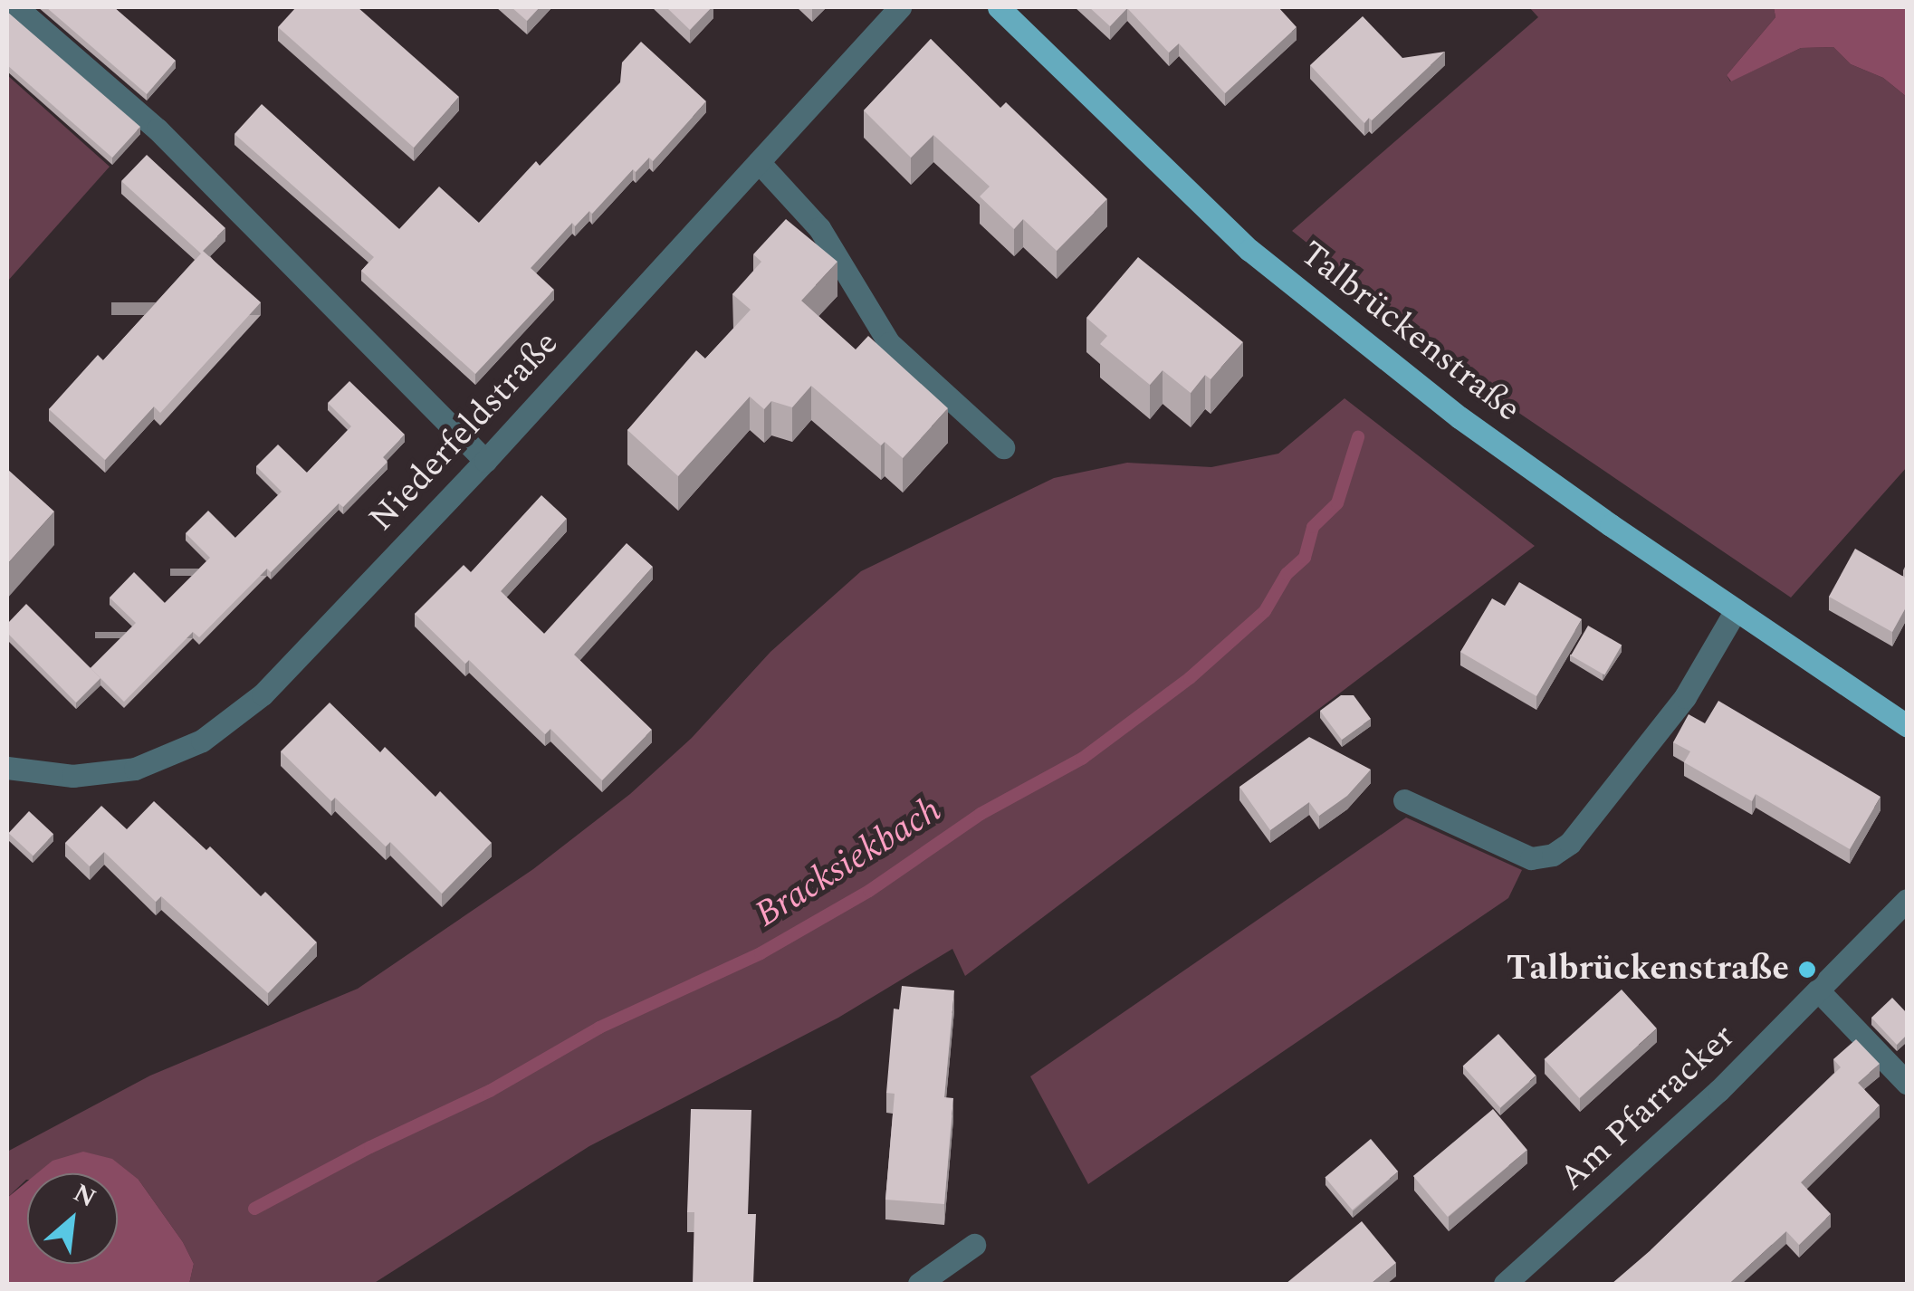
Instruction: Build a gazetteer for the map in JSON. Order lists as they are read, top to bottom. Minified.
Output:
{"streets":{"main road":["Talbrückenstraße"],"street":["Niederfeldstraße","Am Pfarracker"]},"water":["Bracksiekbach"],"places":["Talbrückenstraße"],"north":"top right"}
